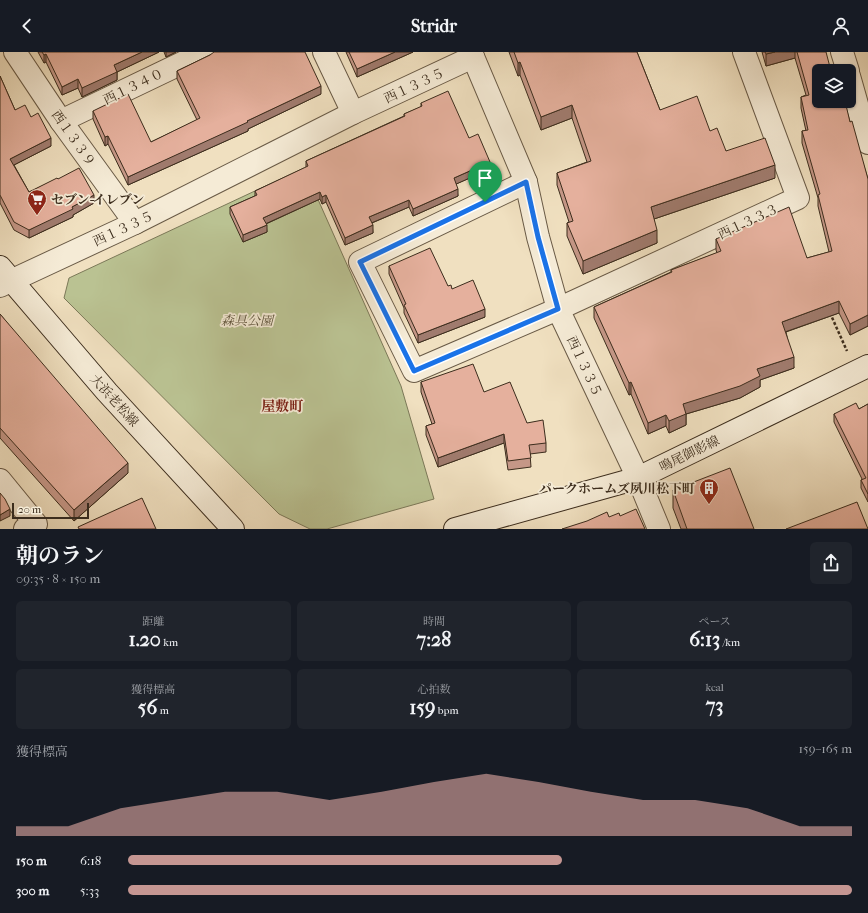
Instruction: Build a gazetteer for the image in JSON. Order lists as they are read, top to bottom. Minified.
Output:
{"streets":{"street":["西１３３５","西１３４０","西１３３９","西１３３３","大浜老松線","鳴尾御影線"]},"crossings":[["西１３３５","西１３３９"],["西１３３５","西１３３３"],["西１３３５","大浜老松線"],["西１３３５","鳴尾御影線"],["西１３４０","西１３３９"]],"districts":["屋敷町"],"parks":["森具公園"],"places":{"supermarket":["セブン-イレブン"],"building":["パークホームズ夙川松下町"]},"scale_bar":"20 m","page":{"header":"Stridr","scale":"20 m","heading":["朝のラン","09:35 · 8 × 150 m"],"stats":[["距離","1.20 km"],["時間","7:28"],["ペース","6:13 /km"],["獲得標高","56 m"],["心拍数","159 bpm"],["kcal","73"]],"chart":["獲得標高","159–165 m"],"list":[{"name":"150 m","note":"6:18"},{"name":"300 m","note":"5:33"}]}}
